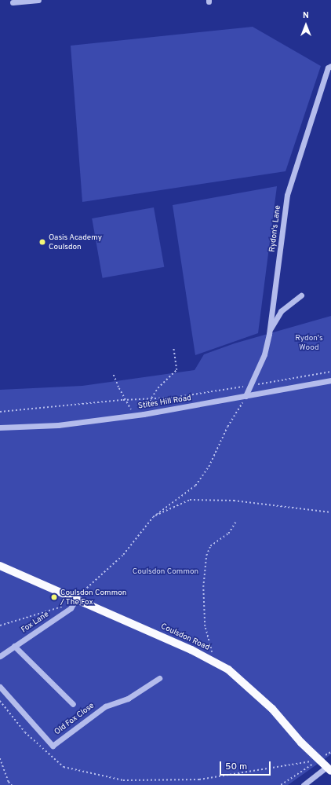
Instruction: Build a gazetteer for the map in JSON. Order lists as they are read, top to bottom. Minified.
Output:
{"streets":{"main road":["Coulsdon Road"],"street":["Rydon's Lane","Stites Hill Road","Fox Lane","Old Fox Close"]},"crossings":[["Rydon's Lane","Stites Hill Road"],["Fox Lane","Coulsdon Road"]],"parks":["Rydon's Wood","Coulsdon Common"],"places":["Oasis Academy Coulsdon","Coulsdon Common / The Fox"],"scale_bar":"50 m","north":"top"}
